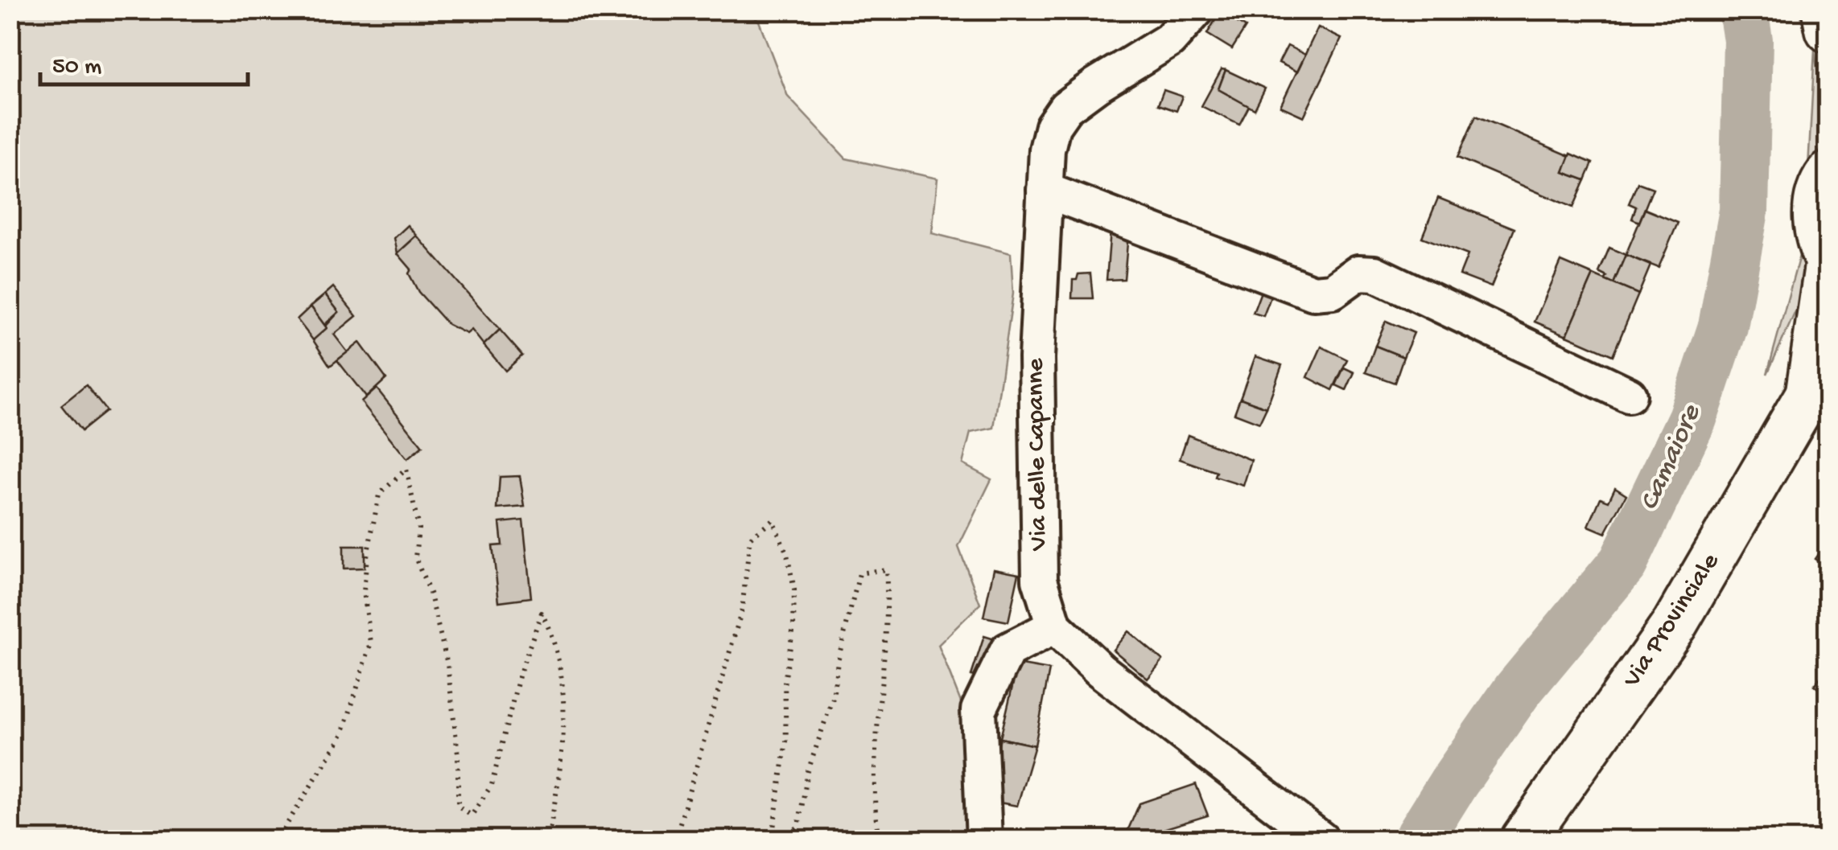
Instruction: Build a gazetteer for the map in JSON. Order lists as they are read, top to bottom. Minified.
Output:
{"streets":{"main road":["Via Provinciale"],"street":["Via delle Capanne"]},"water":["Camaiore"],"scale_bar":"50 m"}
